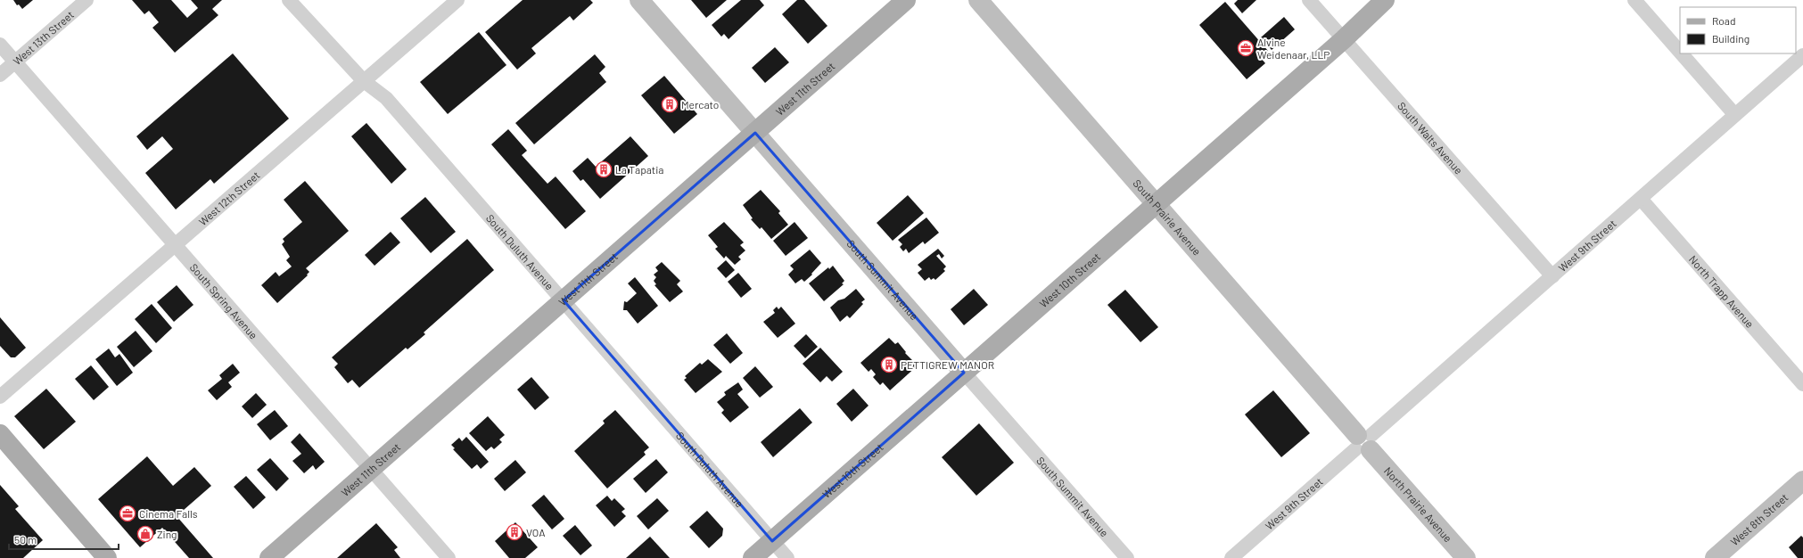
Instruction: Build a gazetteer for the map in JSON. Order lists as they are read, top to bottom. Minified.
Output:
{"streets":{"main road":["West 11th Street","West 10th Street"],"street":["West 13th Street","South Walts Avenue","West 12th Street","South Prairie Avenue","West 9th Street","South Duluth Avenue","South Summit Avenue","North Trapp Avenue","South Spring Avenue","North Prairie Avenue","West 8th Street"]},"crossings":[["West 13th Street","South Spring Avenue"],["West 11th Street","South Duluth Avenue"],["West 11th Street","South Summit Avenue"],["West 11th Street","South Spring Avenue"],["South Walts Avenue","West 9th Street"],["South Walts Avenue","West 10th Street"],["West 12th Street","South Duluth Avenue"],["West 12th Street","South Spring Avenue"],["South Prairie Avenue","West 9th Street"],["South Prairie Avenue","West 10th Street"],["South Prairie Avenue","North Prairie Avenue"],["West 9th Street","North Trapp Avenue"],["West 9th Street","North Prairie Avenue"],["South Duluth Avenue","West 10th Street"],["South Summit Avenue","West 10th Street"]],"places":{"office":["Alvine Weidenaar, LLP","Cinema Falls"],"building":["Mercato","La Tapatia","PETTIGREW MANOR","VOA"],"shop":["Zing"]},"legend":["Road","Building"],"scale_bar":"50 m"}
